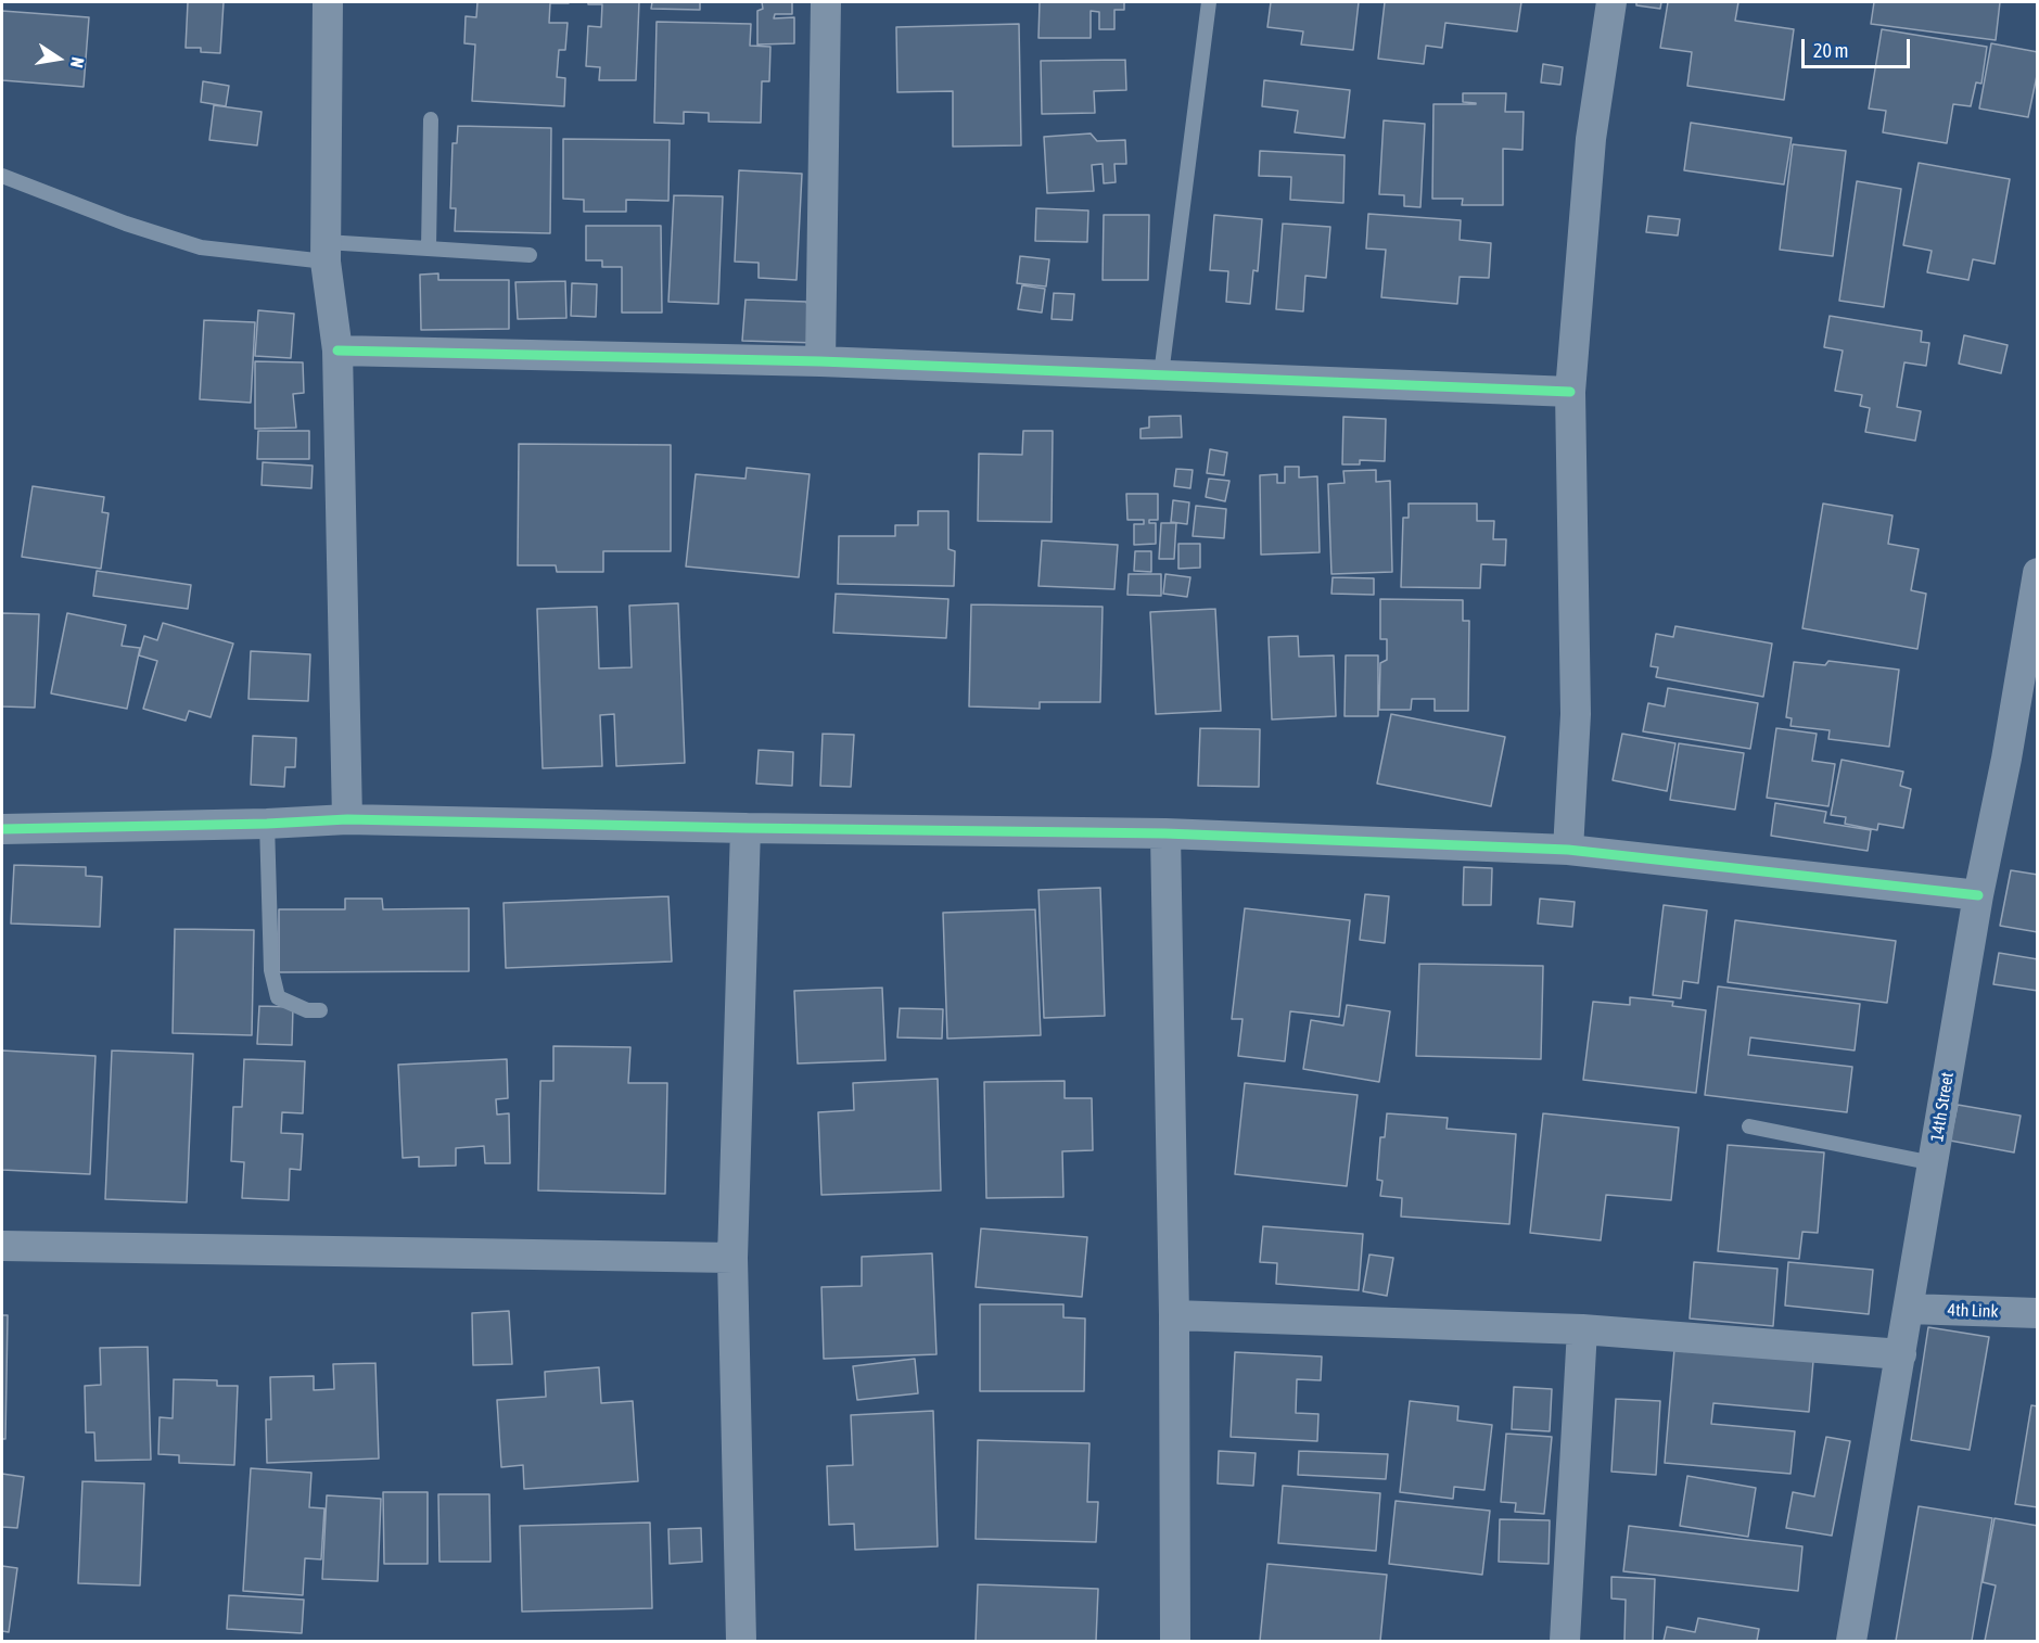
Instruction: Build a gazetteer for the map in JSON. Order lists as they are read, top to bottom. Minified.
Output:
{"streets":{"street":["14th Street","4th Link"]},"crossings":[["14th Street","4th Link"]],"scale_bar":"20 m","north":"right"}
